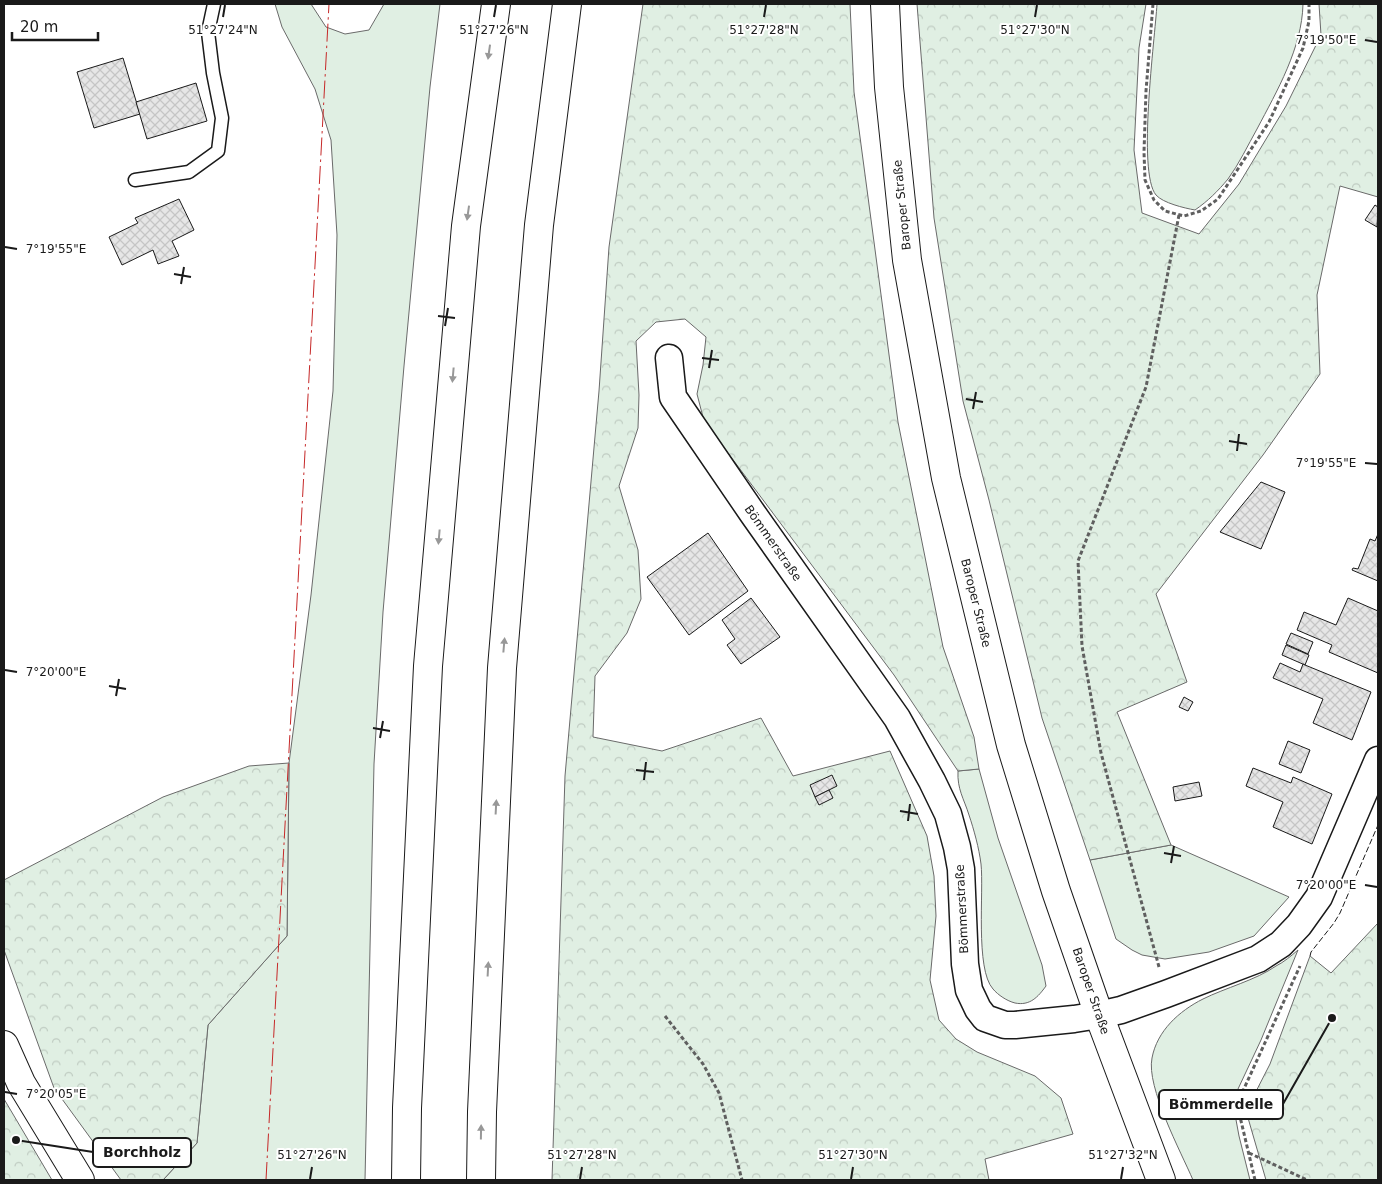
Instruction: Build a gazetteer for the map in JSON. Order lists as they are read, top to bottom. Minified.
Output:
{"streets":{"main road":["Baroper Straße"],"street":["Bömmerstraße"]},"crossings":[["Baroper Straße","Bömmerstraße"]],"places":["Bömmerdelle","Borchholz"],"scale_bar":"20 m","coordinates":["51°27'24\"N","51°27'26\"N","51°27'28\"N","51°27'30\"N","7°19'50\"E","7°19'55\"E","7°20'00\"E","7°20'05\"E","51°27'32\"N"]}
